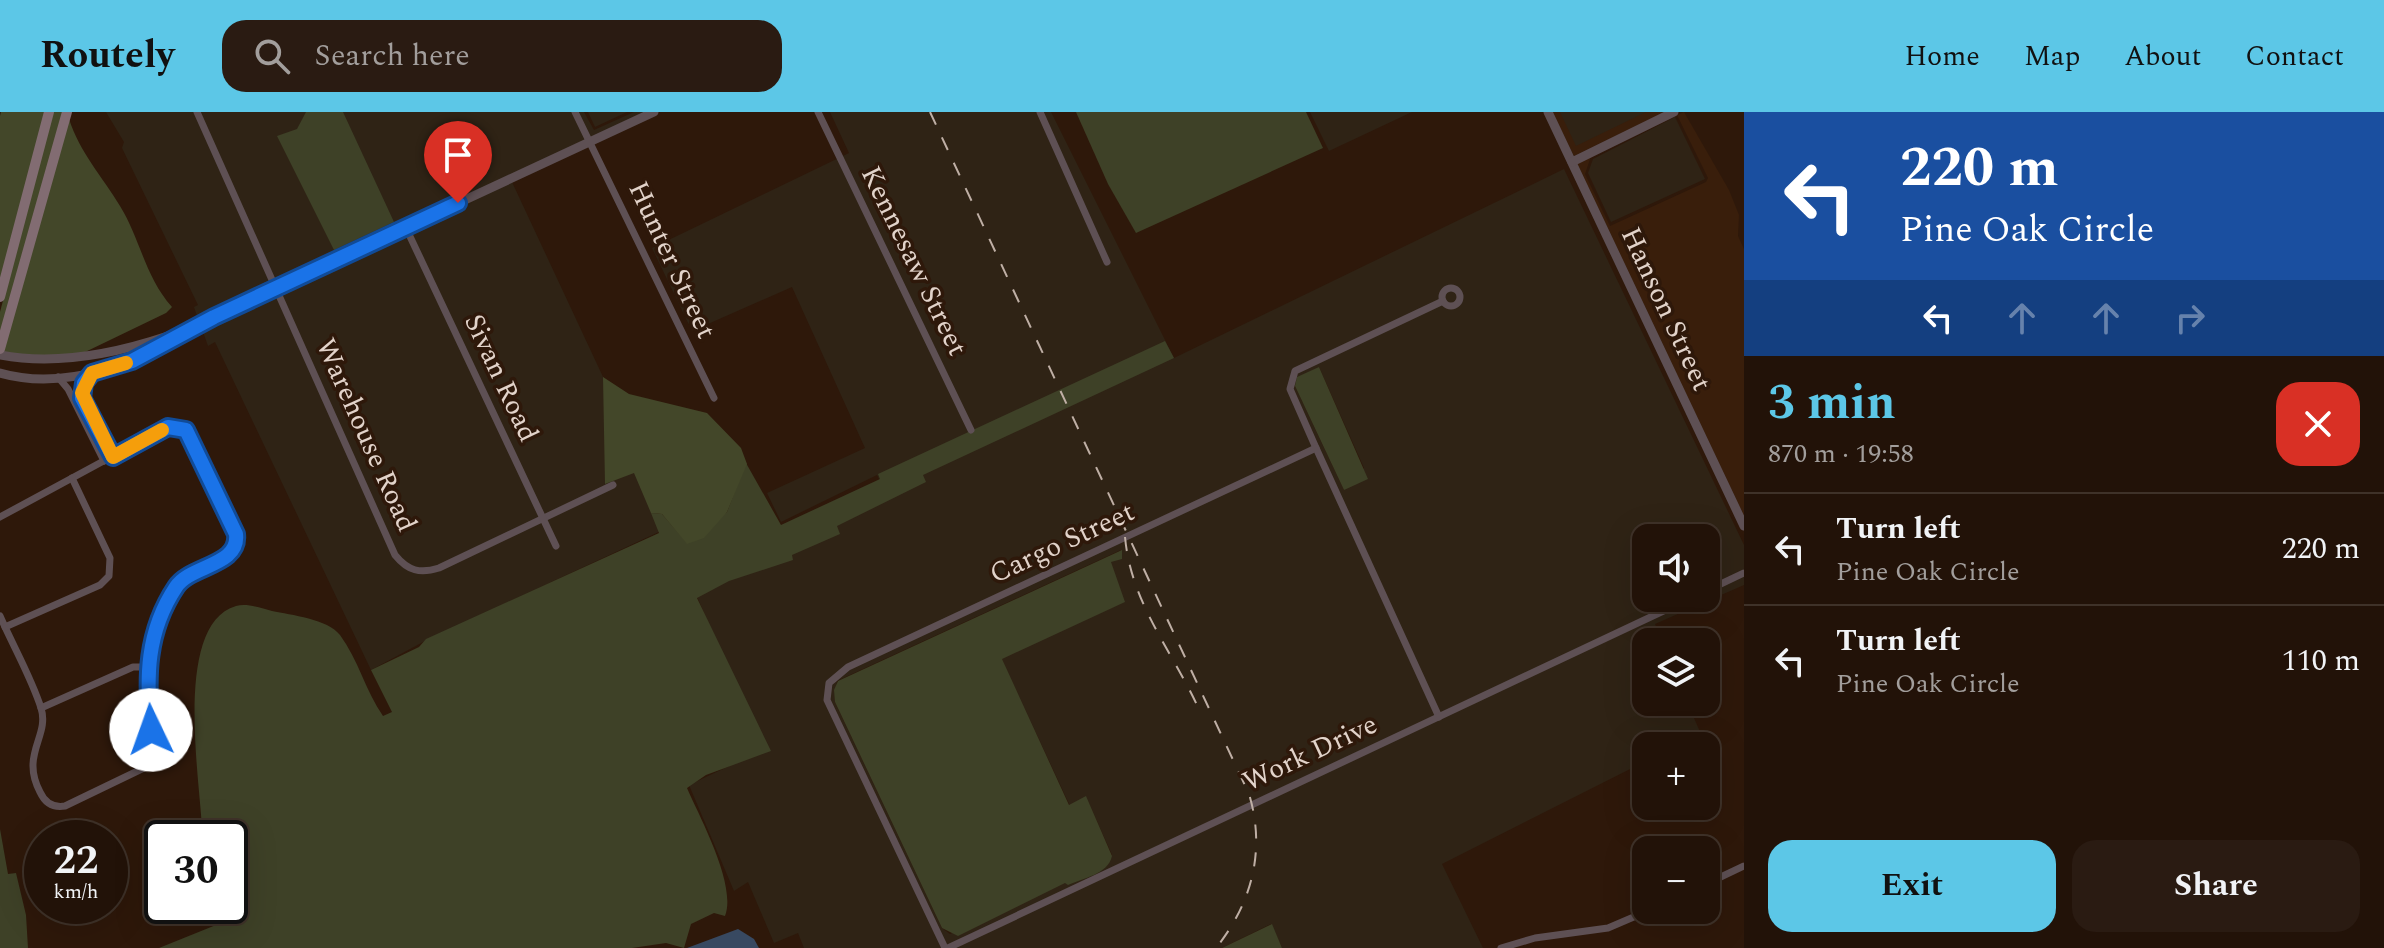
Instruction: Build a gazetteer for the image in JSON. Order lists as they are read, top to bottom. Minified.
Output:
{"streets":{"street":["Hunter Street","Kennesaw Street","Hanson Street","Sivan Road","Warehouse Road","Cargo Street","Work Drive"]},"crossings":[["Sivan Road","Warehouse Road"],["Cargo Street","Work Drive"]],"page":{"header":"Routely","search":"Search here","nav":["Home","Map","About","Contact"],"turn":["220 m","Pine Oak Circle"],"heading":["3 min","870 m · 19:58"],"list":[{"name":"Turn left","note":"Pine Oak Circle","value":"220 m"},{"name":"Turn left","note":"Pine Oak Circle","value":"110 m"}],"map_buttons":["+","−"],"speed":"22 km/h","limit":"30","buttons":["Exit","Share"]}}
